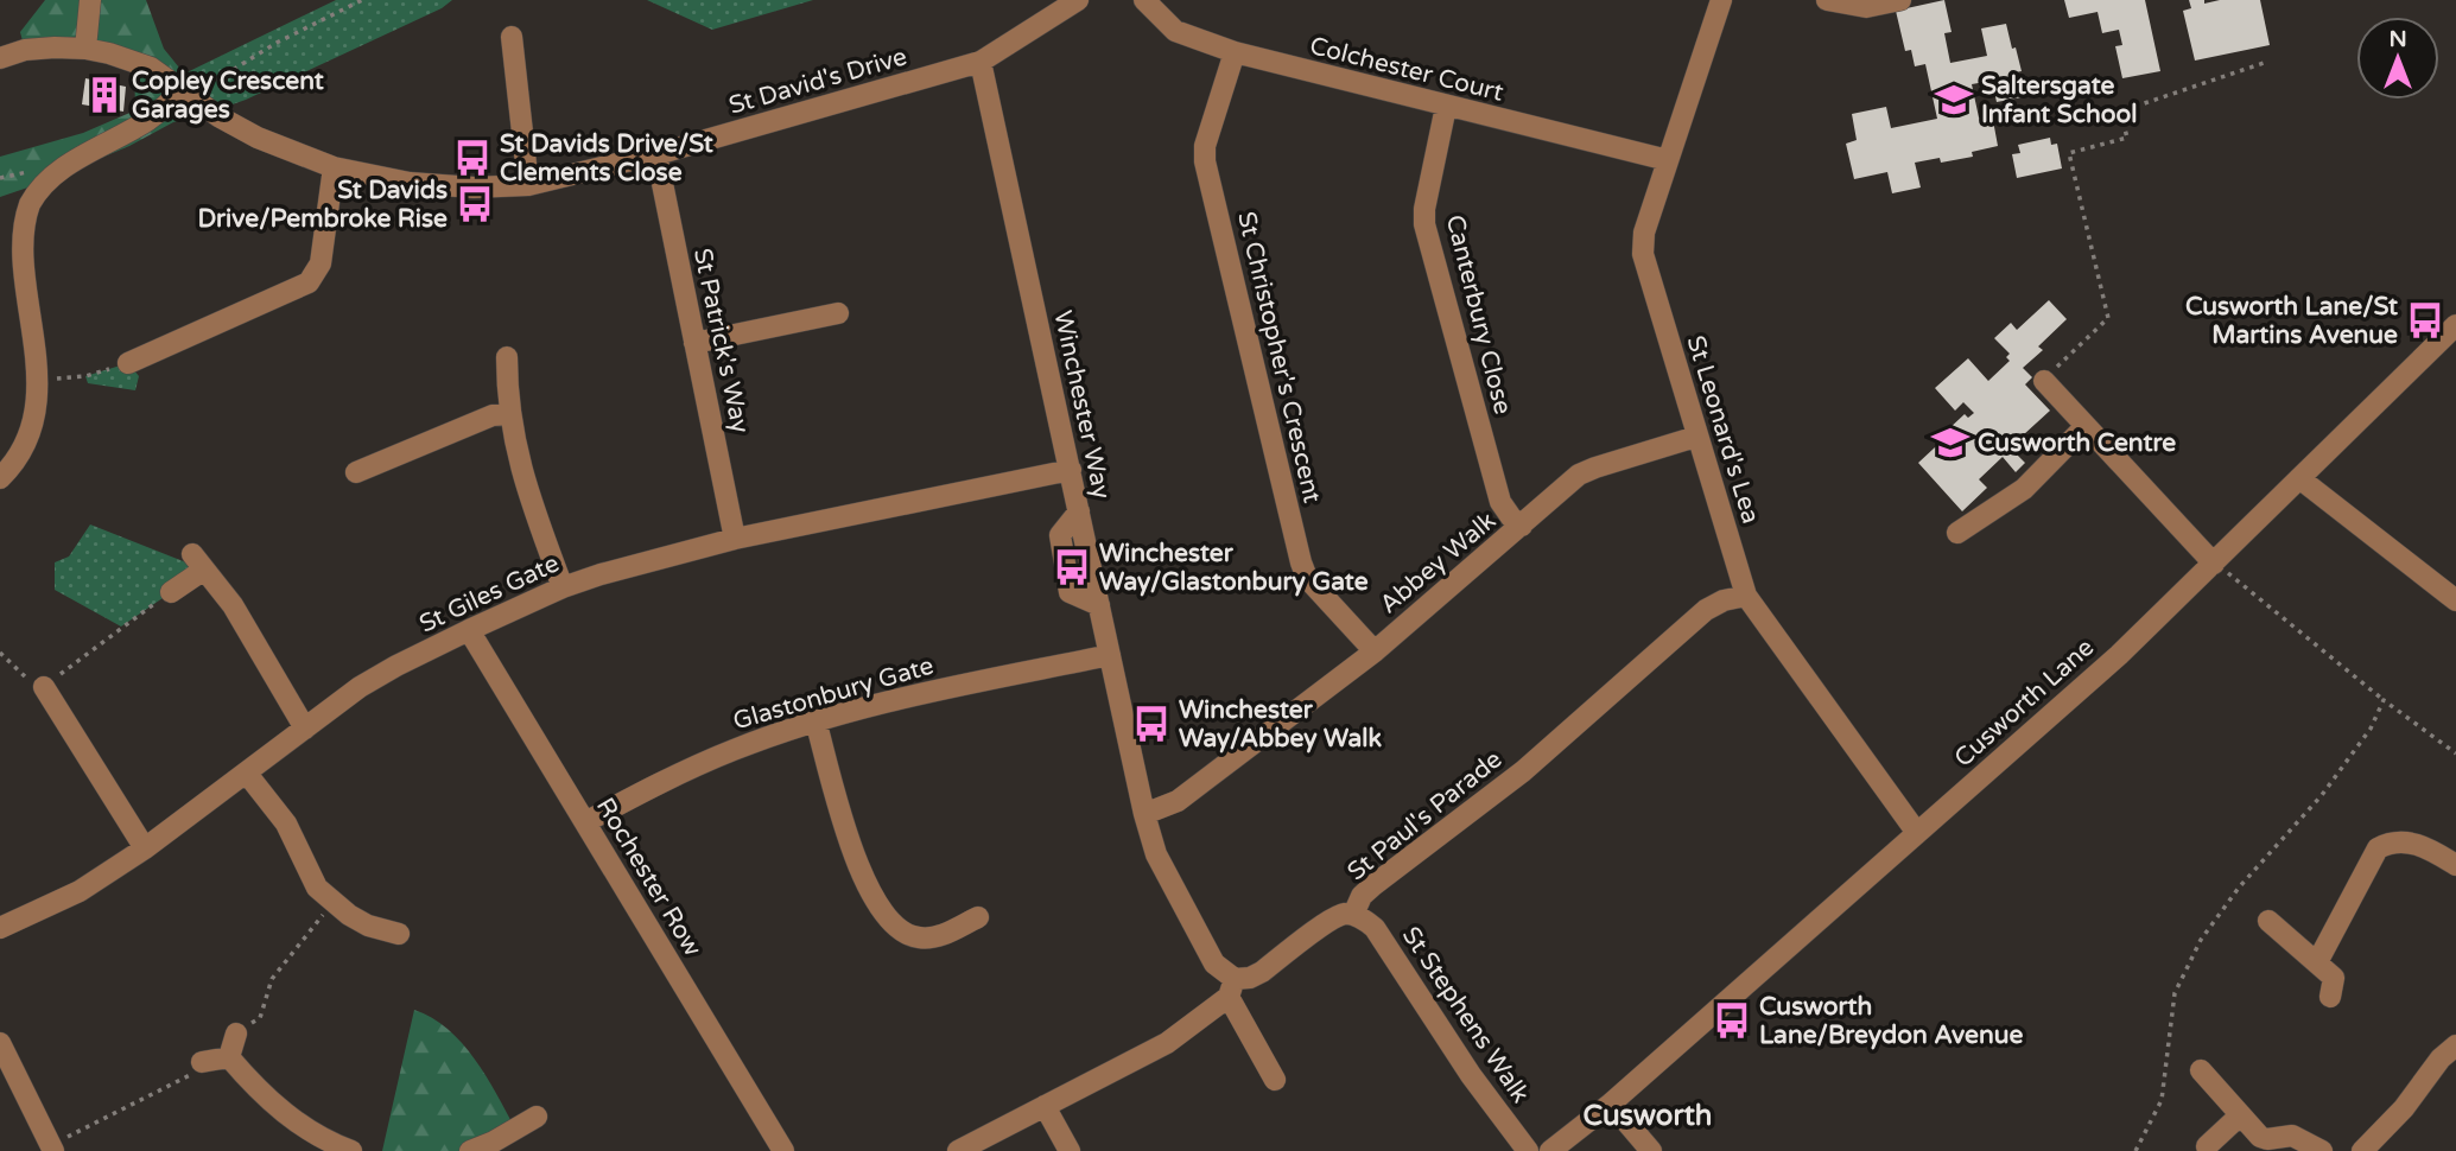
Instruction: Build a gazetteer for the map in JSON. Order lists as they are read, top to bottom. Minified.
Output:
{"streets":{"street":["Colchester Court","St David's Drive","Canterbury Close","St Patrick's Way","St Christopher's Crescent","Winchester Way","St Leonard's Lea","Abbey Walk","St Giles Gate","Glastonbury Gate","Cusworth Lane","St Paul's Parade","Rochester Row","St Stephens Walk"]},"crossings":[["Colchester Court","Canterbury Close"],["Colchester Court","St Christopher's Crescent"],["Colchester Court","St Leonard's Lea"],["St David's Drive","St Patrick's Way"],["St David's Drive","Winchester Way"],["Canterbury Close","Abbey Walk"],["St Patrick's Way","St Giles Gate"],["St Christopher's Crescent","Abbey Walk"],["Winchester Way","Abbey Walk"],["Winchester Way","St Giles Gate"],["Winchester Way","Glastonbury Gate"],["Winchester Way","St Paul's Parade"],["St Leonard's Lea","Abbey Walk"],["St Leonard's Lea","Cusworth Lane"],["St Leonard's Lea","St Paul's Parade"],["St Giles Gate","Rochester Row"],["Glastonbury Gate","Rochester Row"],["St Paul's Parade","St Stephens Walk"]],"districts":["Cusworth"],"places":{"building":["Copley Crescent Garages"],"school or university":["Saltersgate Infant School","Cusworth Centre"],"bus stop":["St Davids Drive/St Clements Close","St Davids Drive/Pembroke Rise","Cusworth Lane/St Martins Avenue","Winchester Way/Glastonbury Gate","Winchester Way/Abbey Walk","Cusworth Lane/Breydon Avenue"]},"north":"top"}
